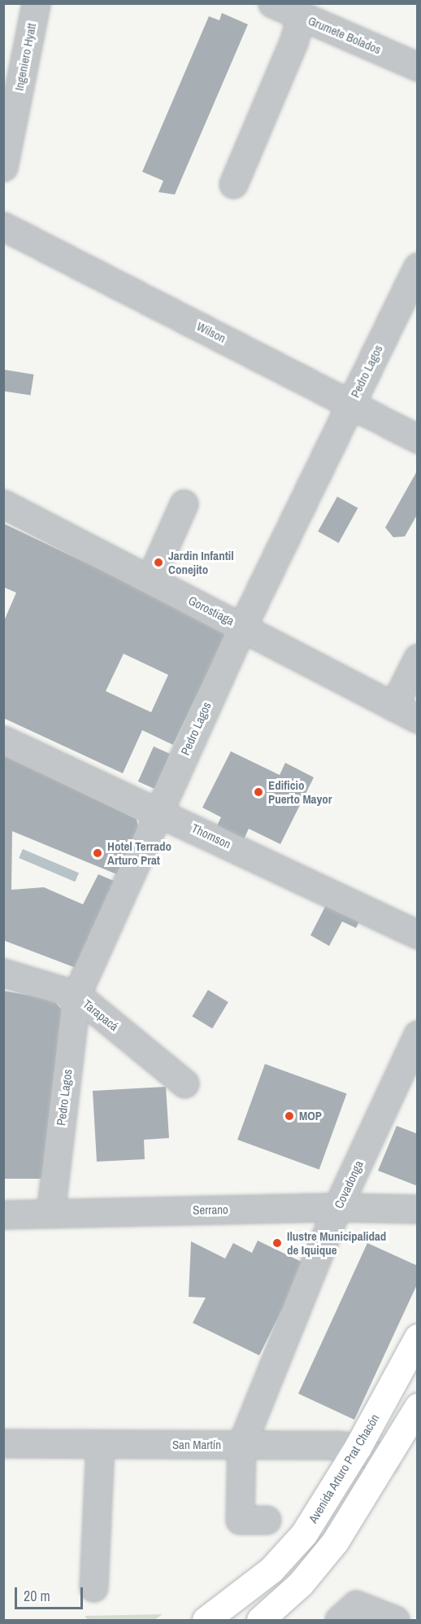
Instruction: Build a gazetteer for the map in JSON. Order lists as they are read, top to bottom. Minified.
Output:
{"streets":{"main road":["Avenida Arturo Prat Chacón"],"street":["Grumete Bolados","Ingeniero Hyatt","Wilson","Pedro Lagos","Gorostiaga","Thomson","Tarapacá","Covadonga","Serrano","San Martín"]},"crossings":[["Wilson","Pedro Lagos"],["Pedro Lagos","Gorostiaga"],["Pedro Lagos","Thomson"],["Pedro Lagos","Tarapacá"],["Pedro Lagos","Serrano"],["Covadonga","Serrano"],["Covadonga","San Martín"],["San Martín","Avenida Arturo Prat Chacón"]],"places":["Jardin Infantil Conejito","Edificio Puerto Mayor","Hotel Terrado Arturo Prat","MOP","Ilustre Municipalidad de Iquique"],"scale_bar":"20 m"}
